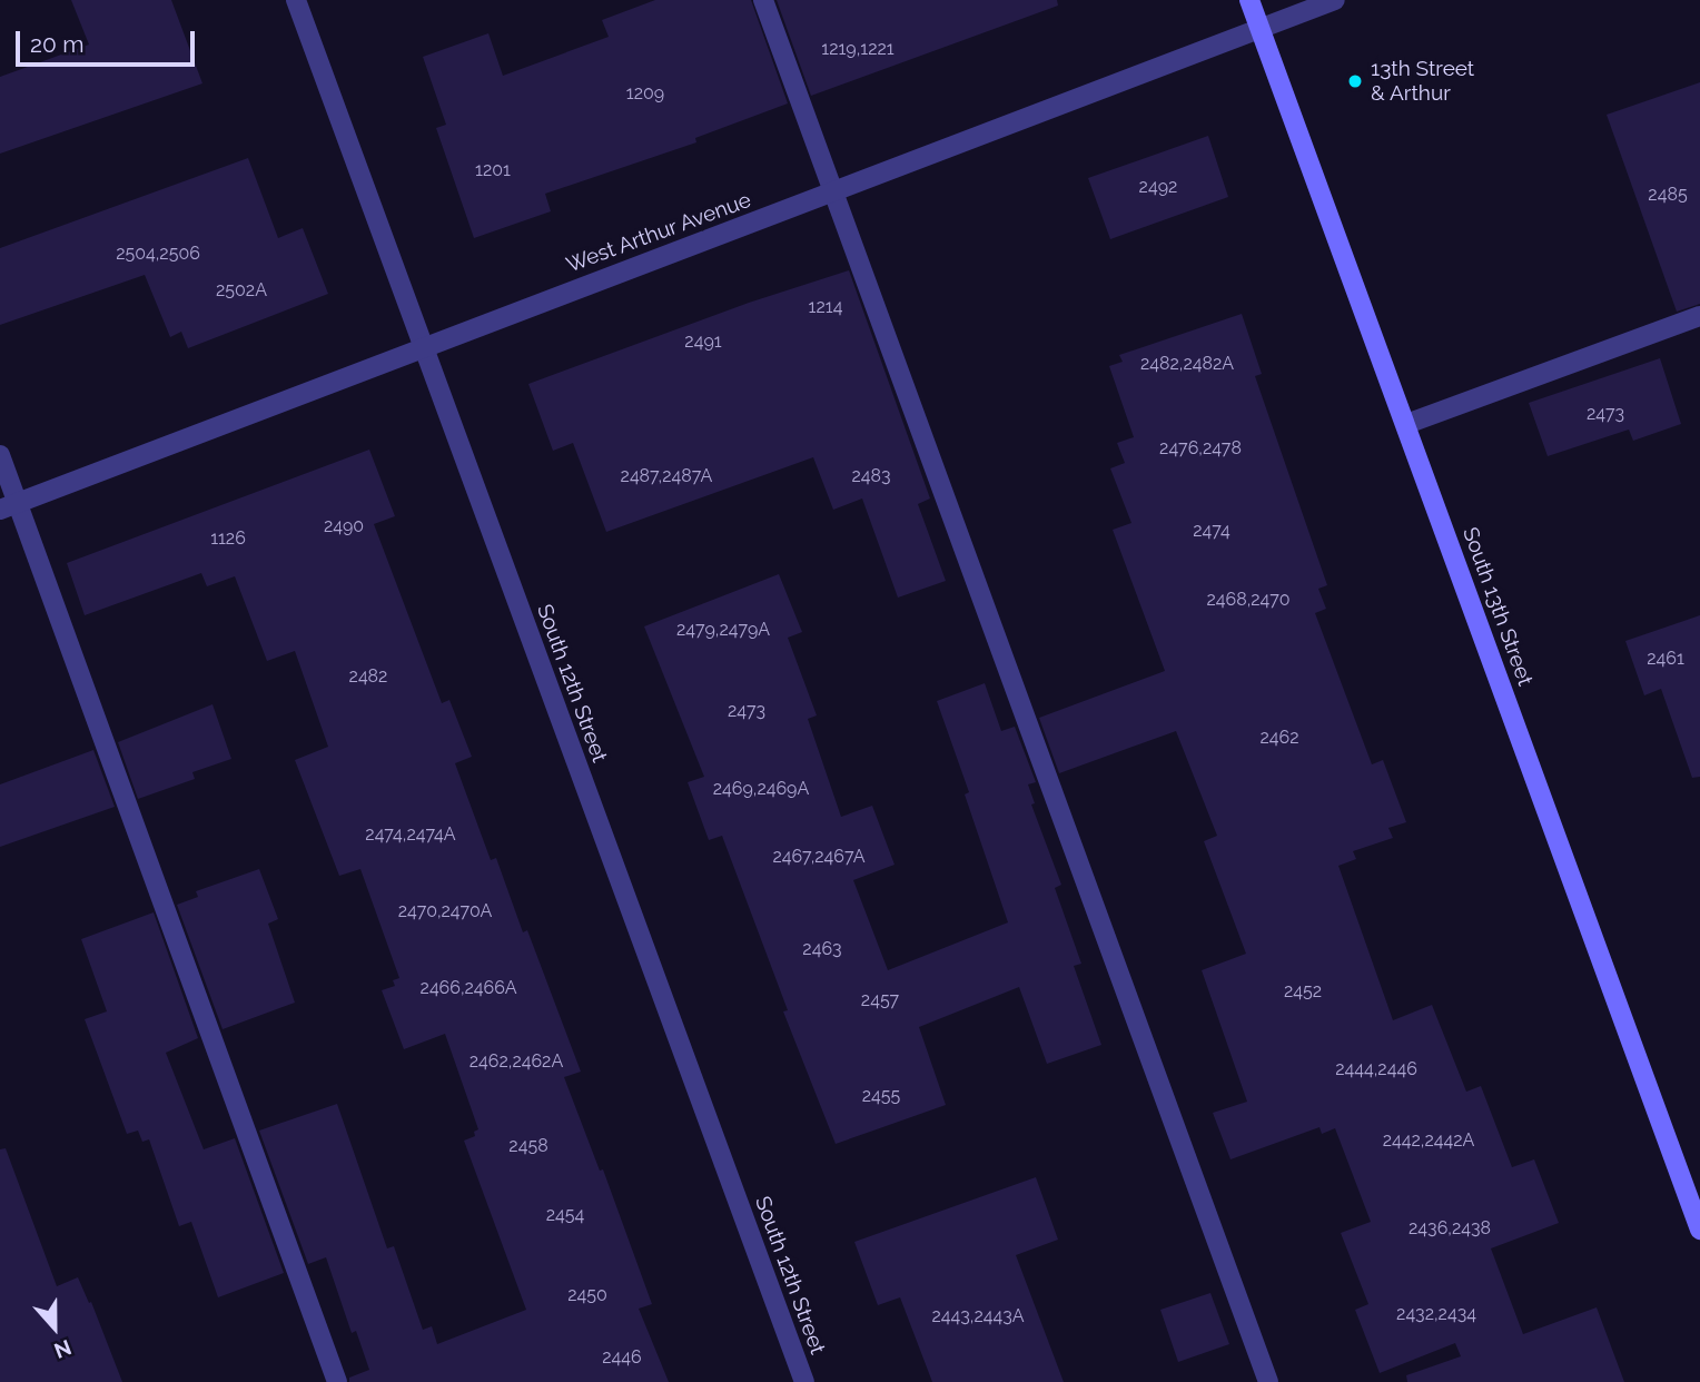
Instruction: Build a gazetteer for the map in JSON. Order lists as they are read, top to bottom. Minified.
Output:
{"streets":{"street":["West Arthur Avenue","South 13th Street","South 12th Street"]},"crossings":[["West Arthur Avenue","South 13th Street"],["West Arthur Avenue","South 12th Street"]],"places":["13th Street & Arthur"],"house_numbers":["1219,1221","1209","1201","2492","2485","2504,2506","2502A","1214","2491","2482,2482A","2473","2476,2478","2487,2487A","2483","2490","2474","1126","2468,2470","2479,2479A","2461","2482","2473","2462","2469,2469A","2474,2474A","2467,2467A","2470,2470A","2463","2466,2466A","2452","2457","2462,2462A","2444,2446","2455","2442,2442A","2458","2454","2436,2438","2450","2432,2434","2443,2443A","2446"],"scale_bar":"20 m","north":"bottom"}
